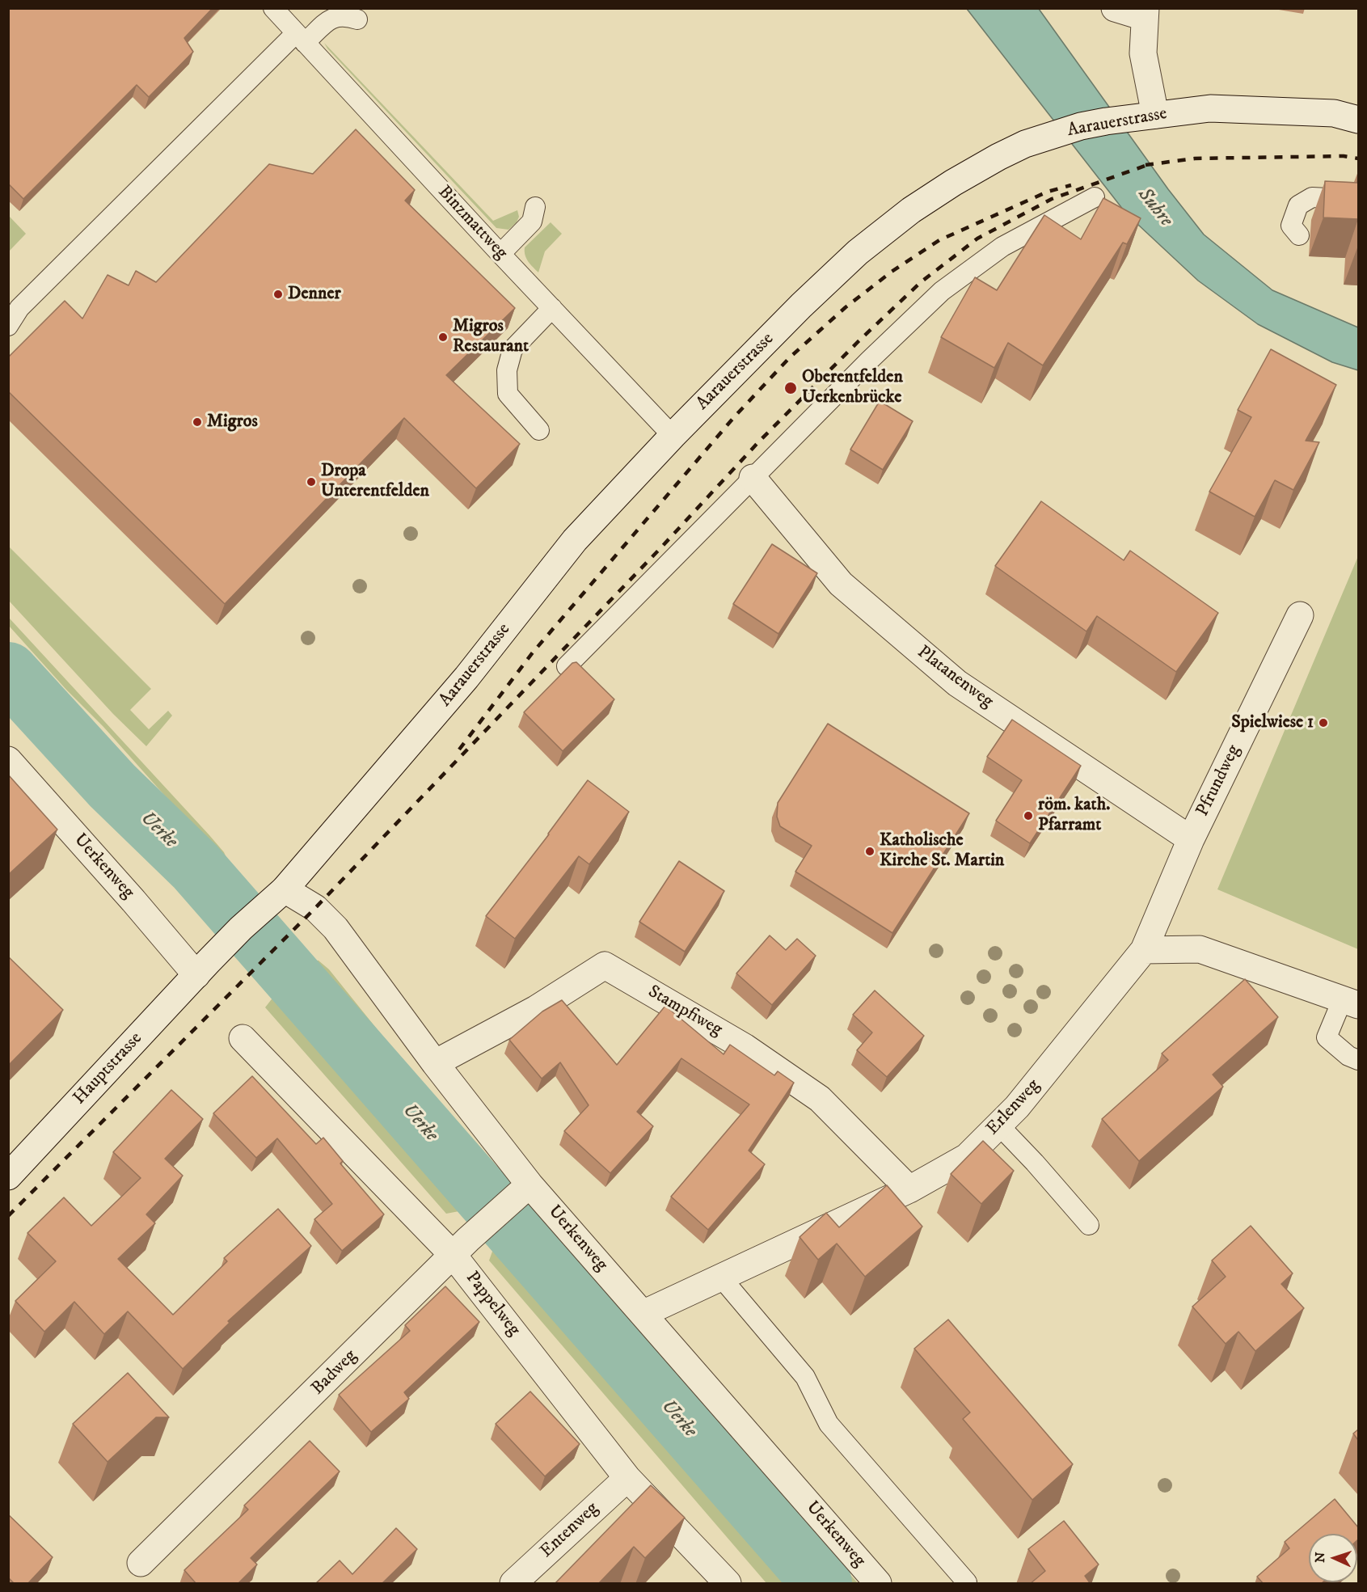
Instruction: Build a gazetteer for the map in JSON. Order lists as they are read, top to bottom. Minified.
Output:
{"streets":{"street":["Aarauerstrasse","Platanenweg","Pfrundweg","Uerkenweg","Stampfiweg","Hauptstrasse","Erlenweg","Pappelweg","Badweg","Entenweg"],"lane":["Binzmattweg"]},"crossings":[["Aarauerstrasse","Binzmattweg"],["Aarauerstrasse","Uerkenweg"],["Aarauerstrasse","Hauptstrasse"],["Platanenweg","Pfrundweg"],["Pfrundweg","Erlenweg"],["Uerkenweg","Stampfiweg"],["Uerkenweg","Hauptstrasse"],["Uerkenweg","Erlenweg"],["Uerkenweg","Badweg"],["Stampfiweg","Erlenweg"],["Pappelweg","Badweg"],["Pappelweg","Entenweg"]],"water":["Suhre","Uerke"],"places":["Denner","Migros Restaurant","Oberentfelden Uerkenbrücke","Migros","Dropa Unterentfelden","Spielwiese 1","röm. kath. Pfarramt","Katholische Kirche St. Martin"],"north":"left"}
